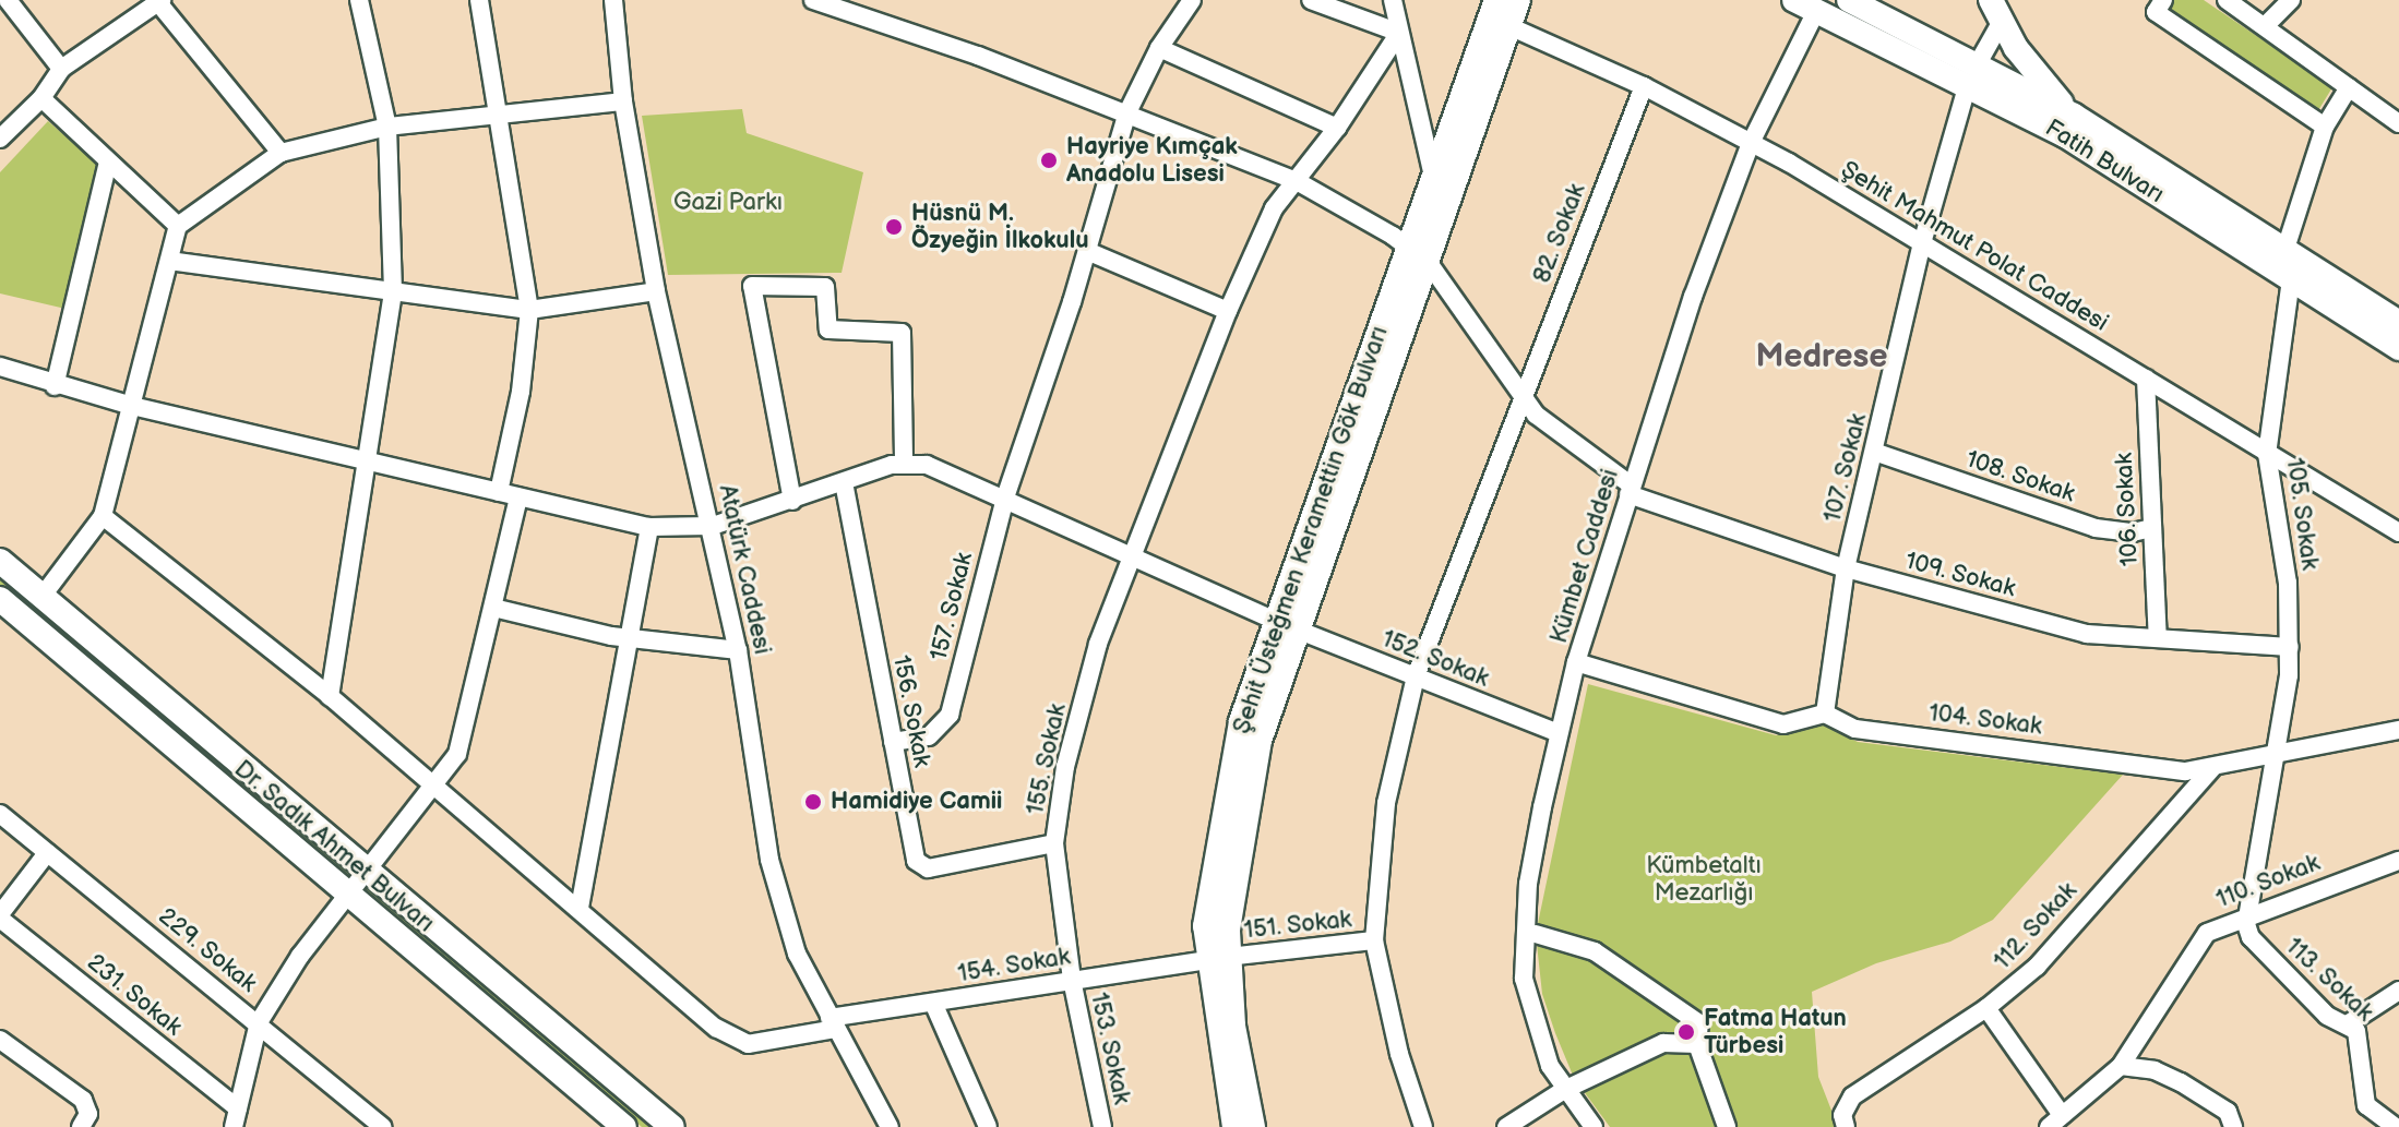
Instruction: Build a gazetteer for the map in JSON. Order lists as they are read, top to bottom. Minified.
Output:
{"streets":{"main road":["Fatih Bulvarı","Şehit Üsteğmen Keramettin Gök Bulvarı","Dr. Sadık Ahmet Bulvarı"],"street":["82. Sokak","Şehit Mahmut Polat Caddesi","107. Sokak","108. Sokak","106. Sokak","105. Sokak","Kümbet Caddesi","Atatürk Caddesi","109. Sokak","157. Sokak","152. Sokak","156. Sokak","104. Sokak","155. Sokak","110. Sokak","151. Sokak","112. Sokak","229. Sokak","154. Sokak","113. Sokak","231. Sokak","153. Sokak"]},"crossings":[["Fatih Bulvarı","107. Sokak"],["Fatih Bulvarı","105. Sokak"],["Fatih Bulvarı","Kümbet Caddesi"],["82. Sokak","Şehit Mahmut Polat Caddesi"],["82. Sokak","109. Sokak"],["82. Sokak","152. Sokak"],["82. Sokak","151. Sokak"],["Şehit Mahmut Polat Caddesi","107. Sokak"],["Şehit Mahmut Polat Caddesi","106. Sokak"],["Şehit Mahmut Polat Caddesi","105. Sokak"],["Şehit Mahmut Polat Caddesi","Şehit Üsteğmen Keramettin Gök Bulvarı"],["Şehit Mahmut Polat Caddesi","Kümbet Caddesi"],["107. Sokak","108. Sokak"],["107. Sokak","109. Sokak"],["107. Sokak","104. Sokak"],["108. Sokak","106. Sokak"],["106. Sokak","109. Sokak"],["105. Sokak","109. Sokak"],["105. Sokak","104. Sokak"],["Şehit Üsteğmen Keramettin Gök Bulvarı","109. Sokak"],["Şehit Üsteğmen Keramettin Gök Bulvarı","152. Sokak"],["Şehit Üsteğmen Keramettin Gök Bulvarı","151. Sokak"],["Şehit Üsteğmen Keramettin Gök Bulvarı","154. Sokak"],["Kümbet Caddesi","109. Sokak"],["Kümbet Caddesi","152. Sokak"],["Atatürk Caddesi","154. Sokak"],["157. Sokak","152. Sokak"],["157. Sokak","156. Sokak"],["152. Sokak","155. Sokak"],["156. Sokak","155. Sokak"],["104. Sokak","112. Sokak"],["155. Sokak","154. Sokak"],["155. Sokak","153. Sokak"],["110. Sokak","113. Sokak"],["151. Sokak","154. Sokak"],["154. Sokak","153. Sokak"]],"districts":["Medrese"],"parks":["Gazi Parkı","Kümbetaltı Mezarlığı"],"places":["Hayriye Kımçak Anadolu Lisesi","Hüsnü M. Özyeğin İlkokulu","Hamidiye Camii","Fatma Hatun Türbesi"]}
